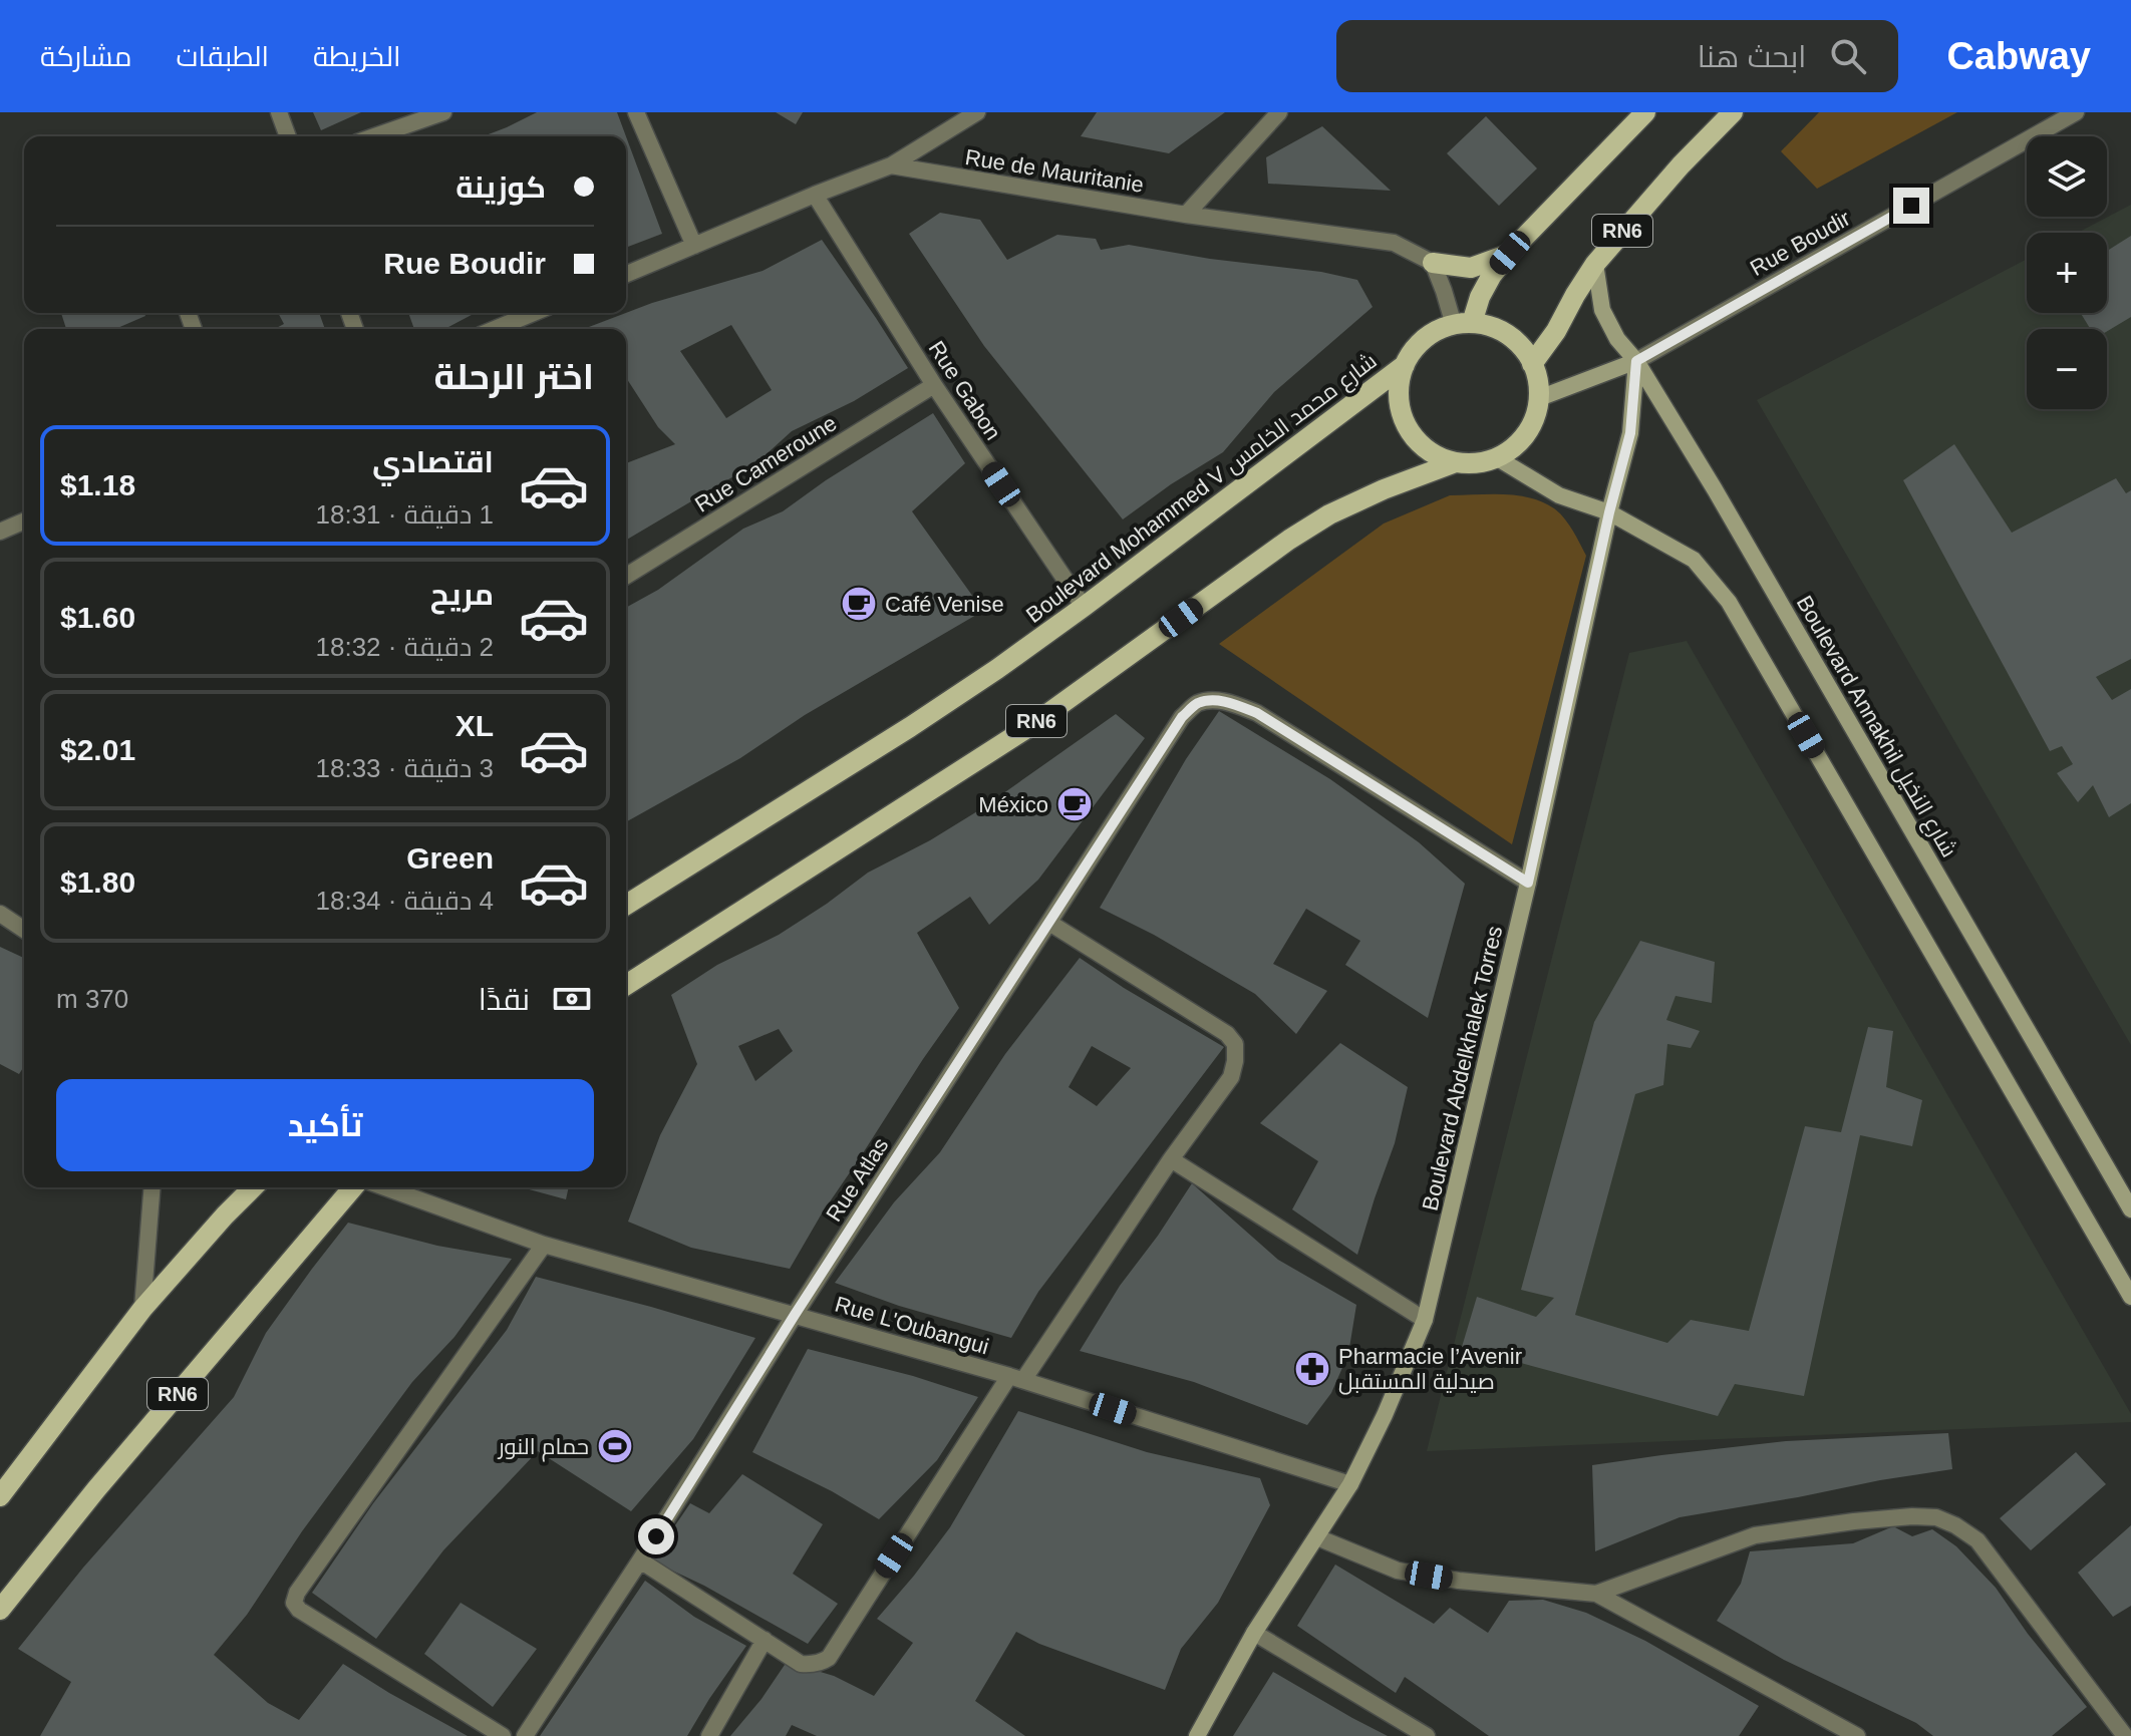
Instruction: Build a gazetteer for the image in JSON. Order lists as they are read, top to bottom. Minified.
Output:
{"streets":{"main road":["RN6","Rue Boudir","Boulevard Mohammed V شارع محمد الخامس","Boulevard Annakhil شارع النخيل","Boulevard Abdelkhalek Torres"],"street":["Rue de Mauritanie","Rue Gabon","Rue Cameroune","Rue Atlas","Rue L'Oubangui"]},"crossings":[["RN6","Rue Boudir"],["RN6","Boulevard Mohammed V شارع محمد الخامس"],["RN6","Boulevard Annakhil شارع النخيل"],["Rue Boudir","Boulevard Mohammed V شارع محمد الخامس"],["Rue Boudir","Boulevard Annakhil شارع النخيل"],["Rue Boudir","Boulevard Abdelkhalek Torres"],["Rue Gabon","Rue Cameroune"],["Rue Gabon","Boulevard Mohammed V شارع محمد الخامس"],["Boulevard Annakhil شارع النخيل","Boulevard Abdelkhalek Torres"],["Boulevard Abdelkhalek Torres","Rue Atlas"],["Boulevard Abdelkhalek Torres","Rue L'Oubangui"],["Rue Atlas","Rue L'Oubangui"]],"places":{"cafe":["Café Venise","México"],"pharmacy":["Pharmacie l’Avenir صيدلية المستقبل"],"sports":["حمام النور"]},"page":{"header":"Cabway","search":"ابحث هنا","nav":["الخريطة","الطبقات","مشاركة"],"map_buttons":["+","−"],"banner":["كوزينة","Rue Boudir"],"heading":"اختر الرحلة","list":[{"name":"اقتصادي","note":"1 دقيقة · 18:31","value":"$1.18"},{"name":"مريح","note":"2 دقيقة · 18:32","value":"$1.60"},{"name":"XL","note":"3 دقيقة · 18:33","value":"$2.01"},{"name":"Green","note":"4 دقيقة · 18:34","value":"$1.80"}],"pay":["نقدًا","370 m"],"buttons":"تأكيد"}}
